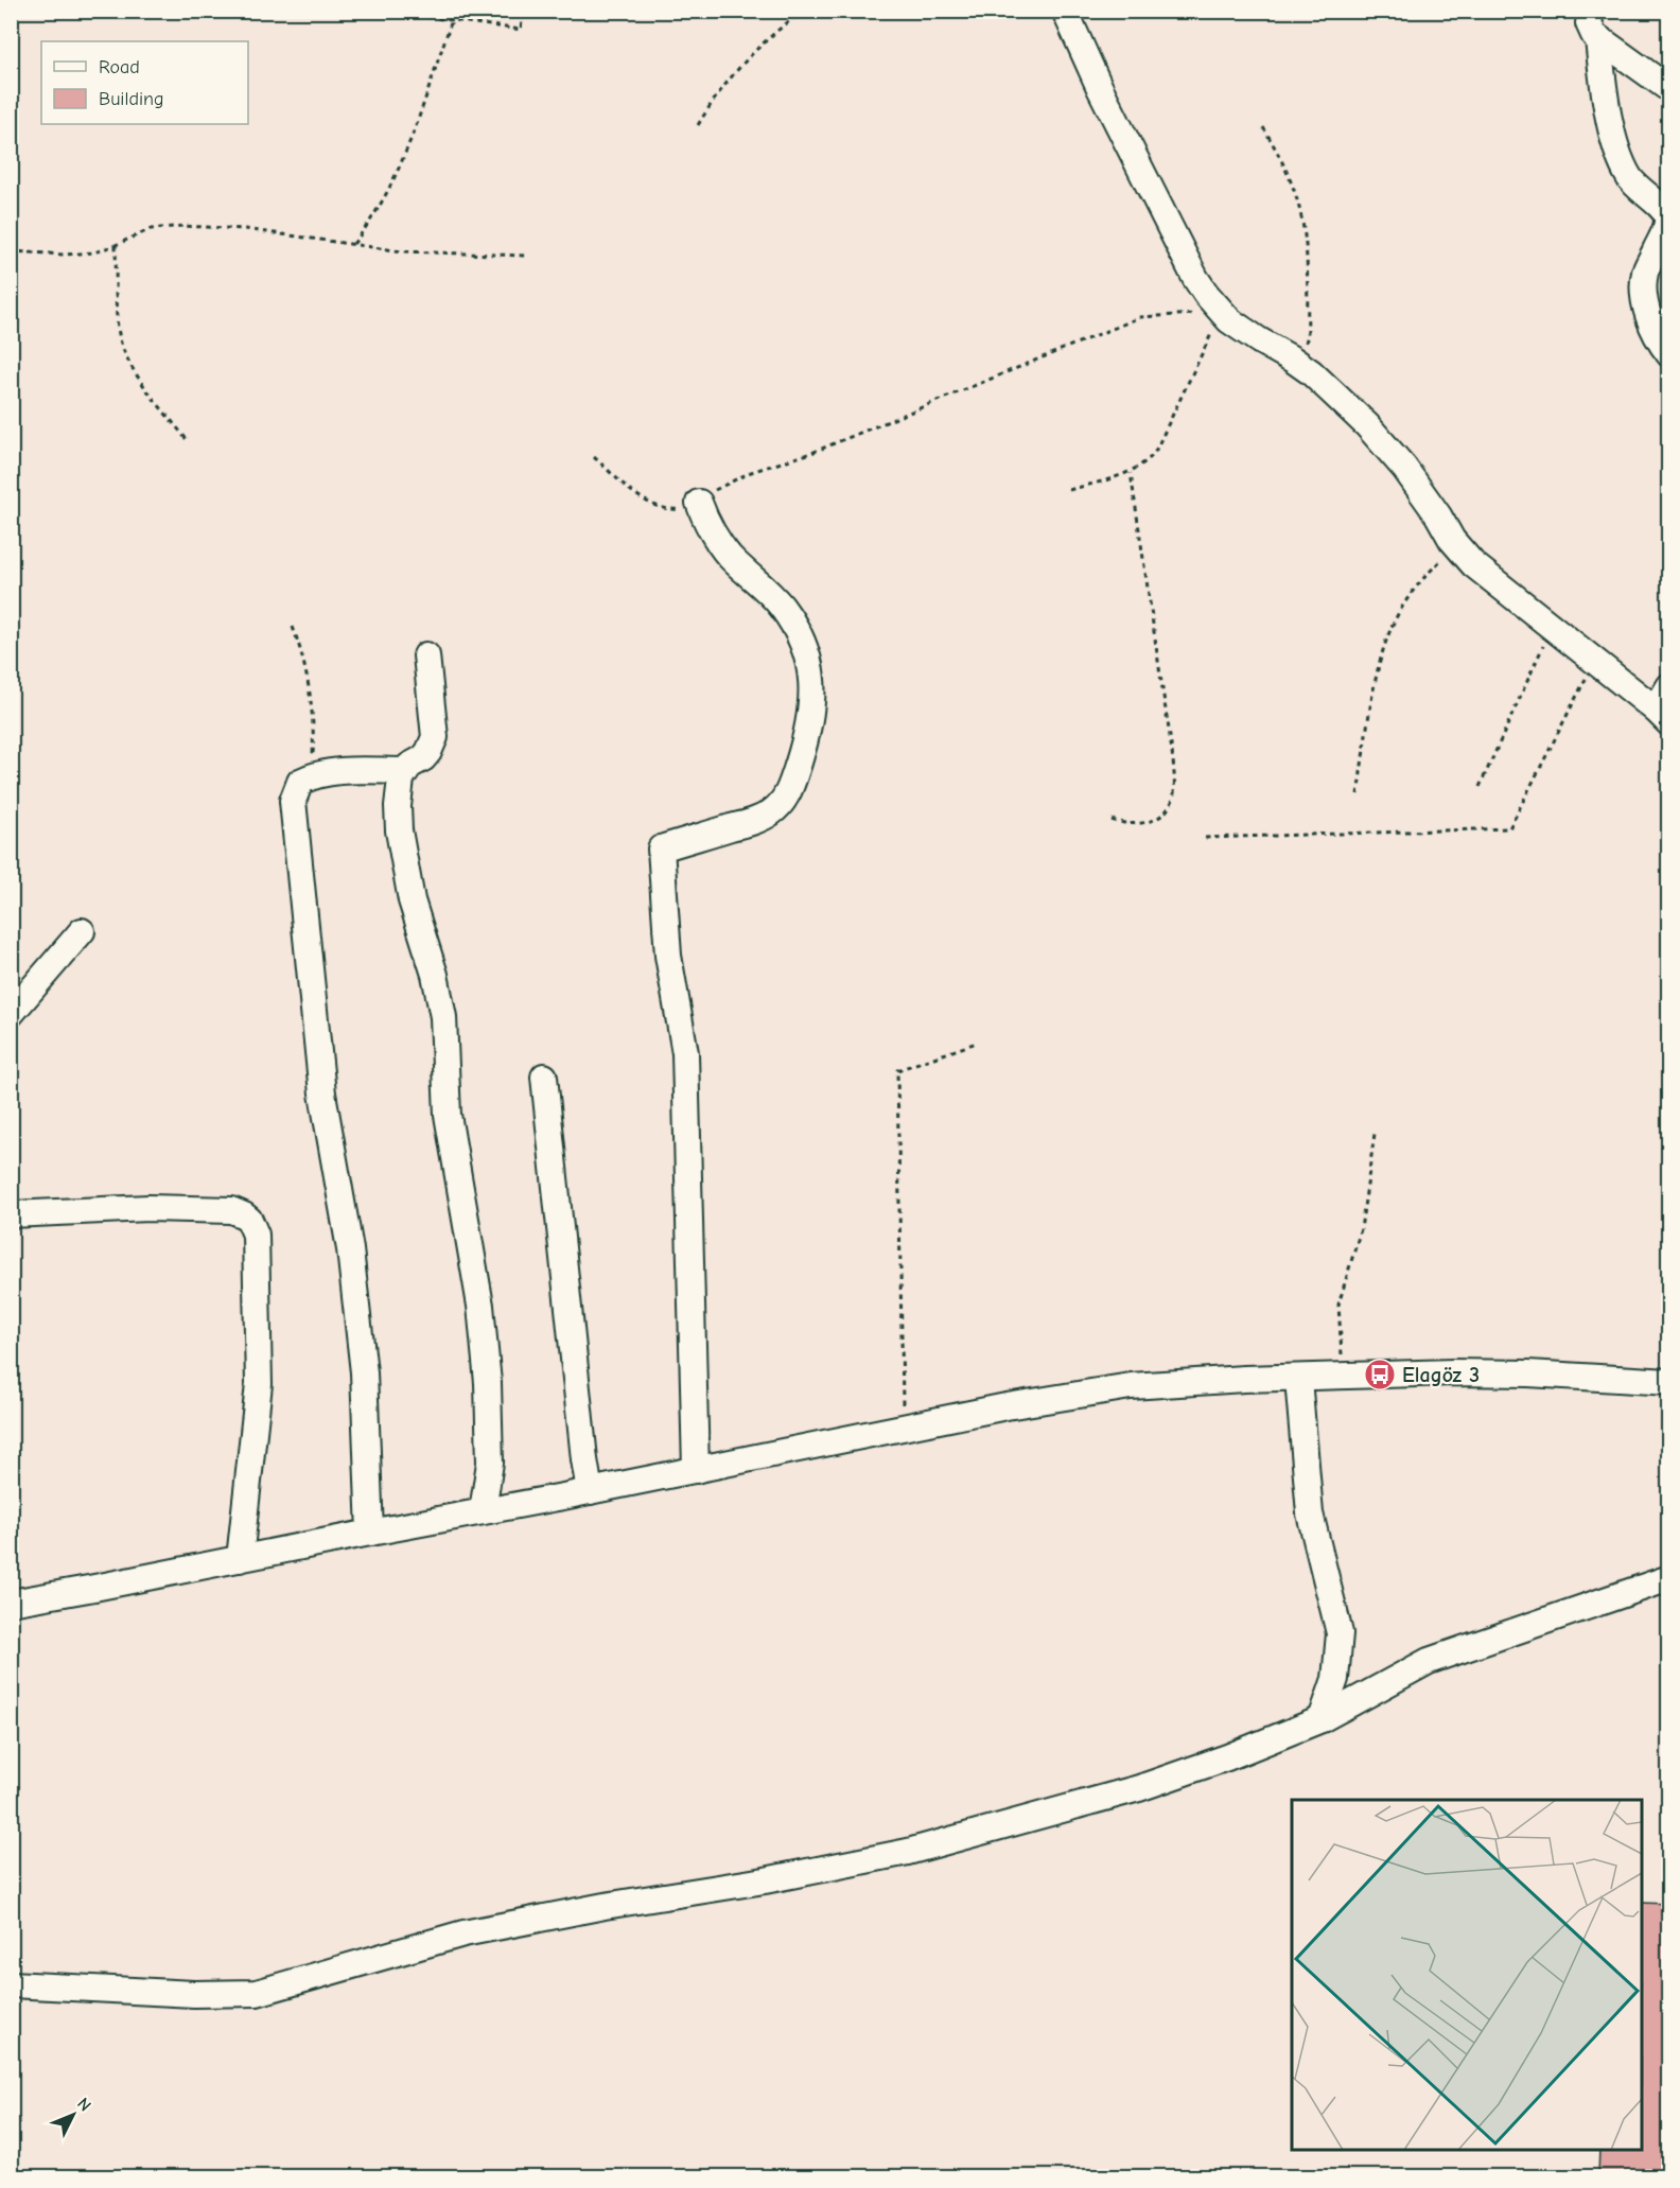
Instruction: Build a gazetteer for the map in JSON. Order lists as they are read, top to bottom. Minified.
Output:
{"places":{"bus stop":["Elagöz 3"]},"legend":["Road","Building"],"north":"top right"}
